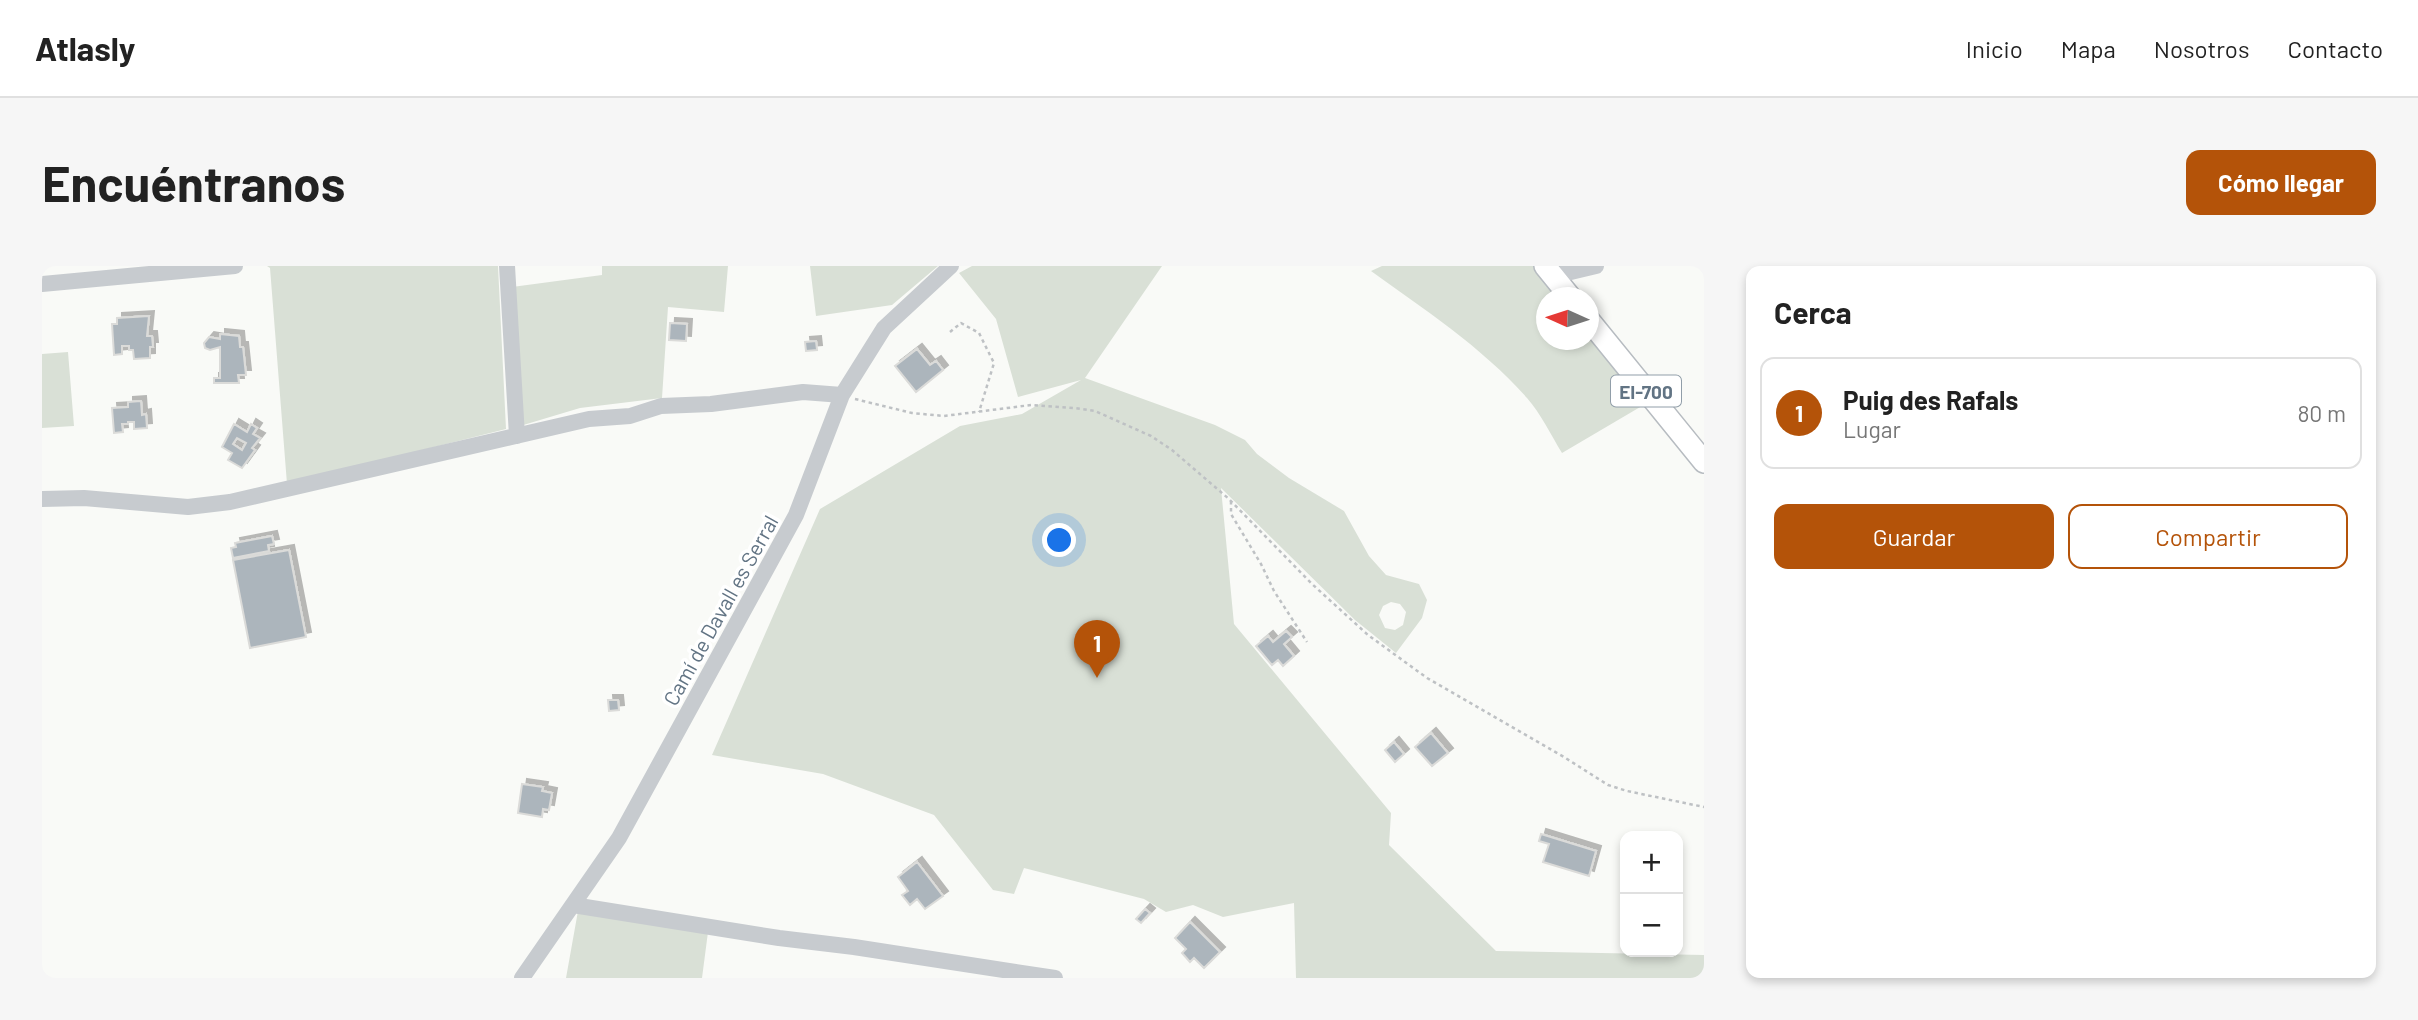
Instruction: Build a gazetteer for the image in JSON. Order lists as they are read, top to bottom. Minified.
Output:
{"streets":{"main road":["EI-700"],"street":["Camí de Davall es Serral"]},"north":"left","page":{"header":"Atlasly","nav":["Inicio","Mapa","Nosotros","Contacto"],"buttons":["Cómo llegar",["Guardar","Compartir"]],"title":"Encuéntranos","heading":"Cerca","list":[{"mark":"1","name":"Puig des Rafals","note":"Lugar","value":"80 m"}],"pins":"1","map_buttons":["+","−"]}}
